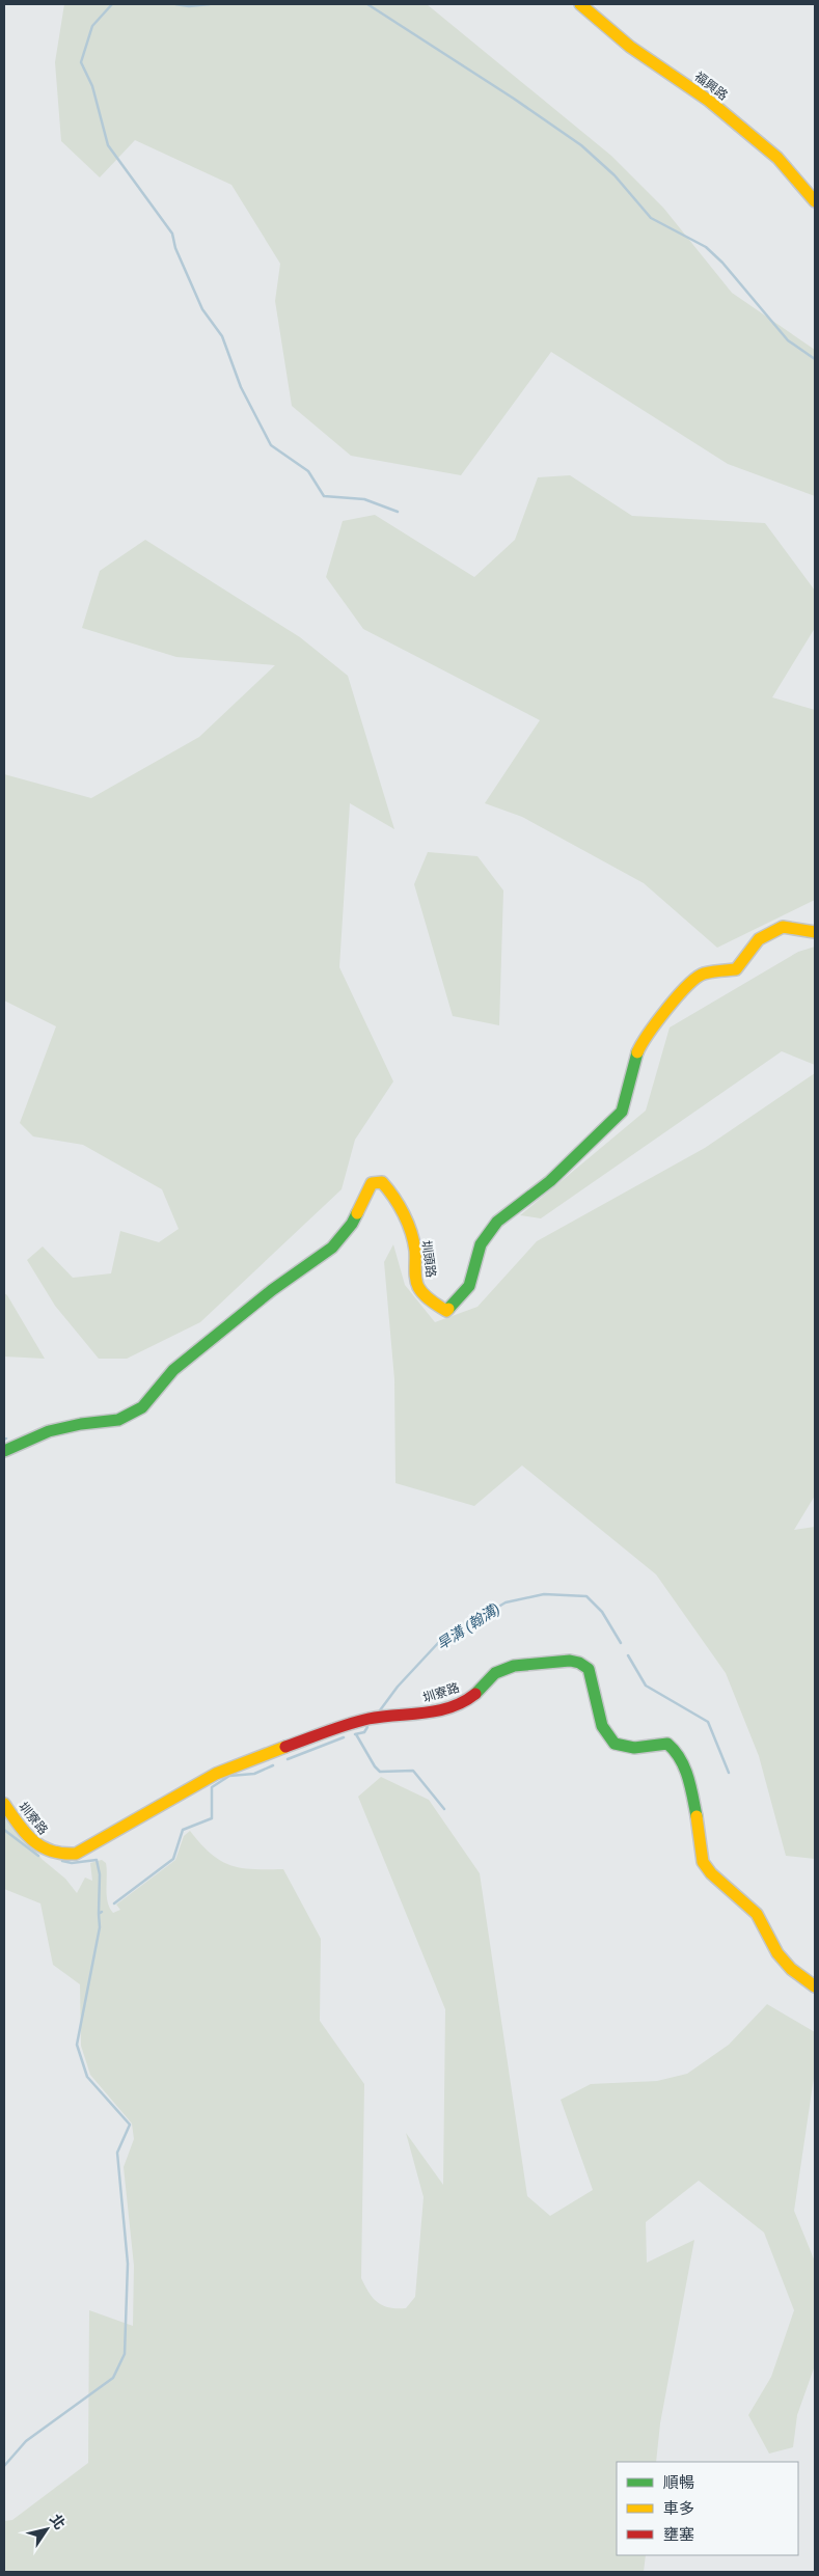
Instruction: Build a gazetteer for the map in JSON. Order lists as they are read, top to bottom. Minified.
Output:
{"streets":{"street":["福興路","圳頭路","圳寮路"]},"water":["旱溝 (翰溝)"],"legend":["順暢","車多","壅塞"],"north":"top right"}
